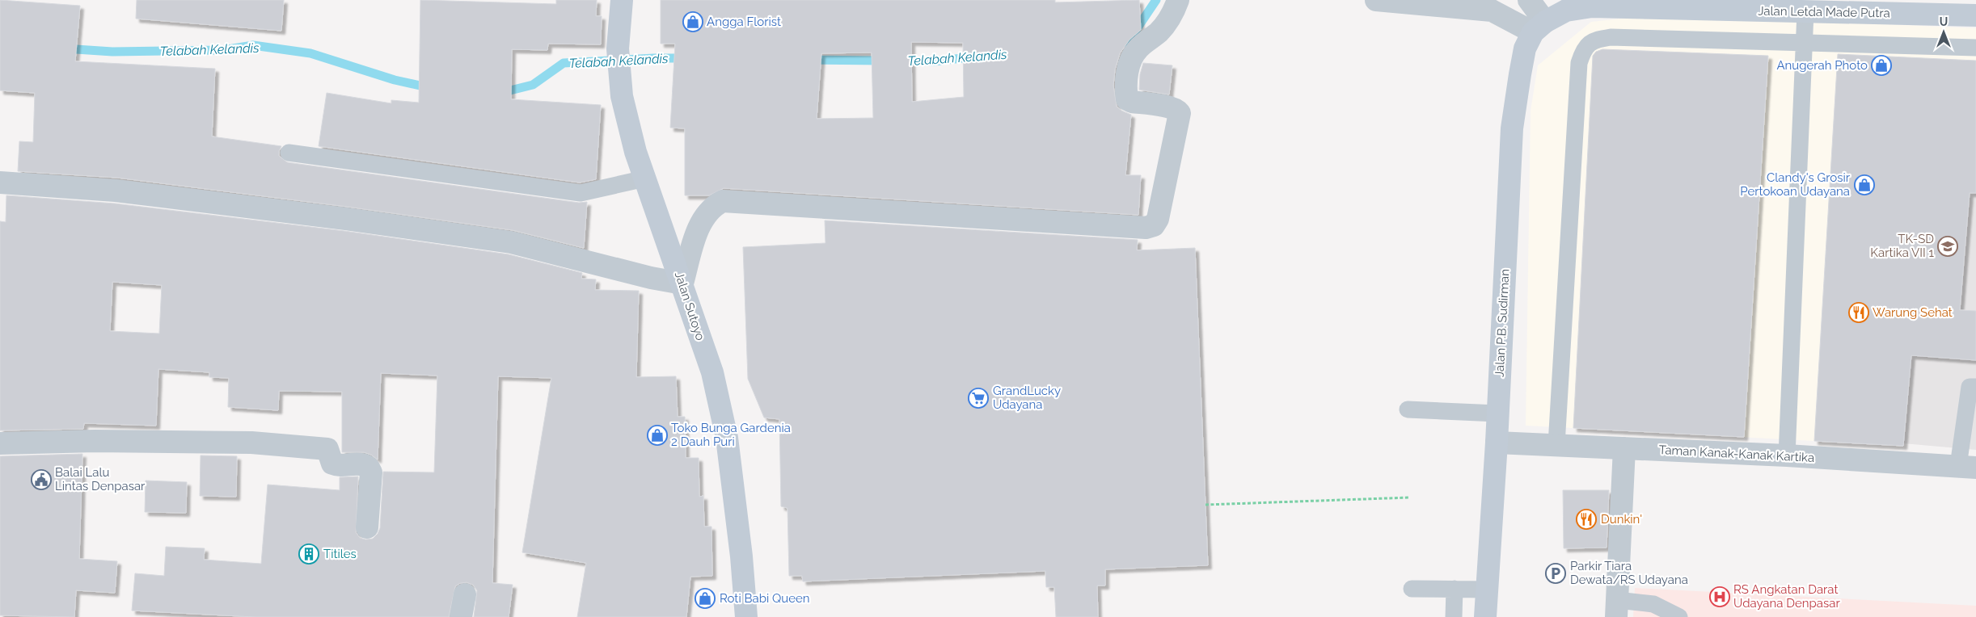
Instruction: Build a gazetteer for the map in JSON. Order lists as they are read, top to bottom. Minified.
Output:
{"streets":{"main road":["Jalan Letda Made Putra","Jalan Sutoyo","Jalan P.B. Sudirman"],"street":["Taman Kanak-Kanak Kartika"]},"crossings":[["Jalan Letda Made Putra","Jalan P.B. Sudirman"],["Jalan P.B. Sudirman","Taman Kanak-Kanak Kartika"]],"water":["Telabah Kelandis"],"places":{"shop":["Angga Florist","Anugerah Photo","Clandy's Grosir Pertokoan Udayana","Toko Bunga Gardenia 2 Dauh Puri","Roti Babi Queen"],"school or university":["TK-SD Kartika VII 1"],"restaurant":["Warung Sehat","Dunkin'"],"supermarket":["GrandLucky Udayana"],"public building":["Balai Lalu Lintas Denpasar"],"building":["Titiles"],"parking":["Parkir Tiara Dewata/RS Udayana"],"hospital":["RS Angkatan Darat Udayana Denpasar"]},"north":"top"}
